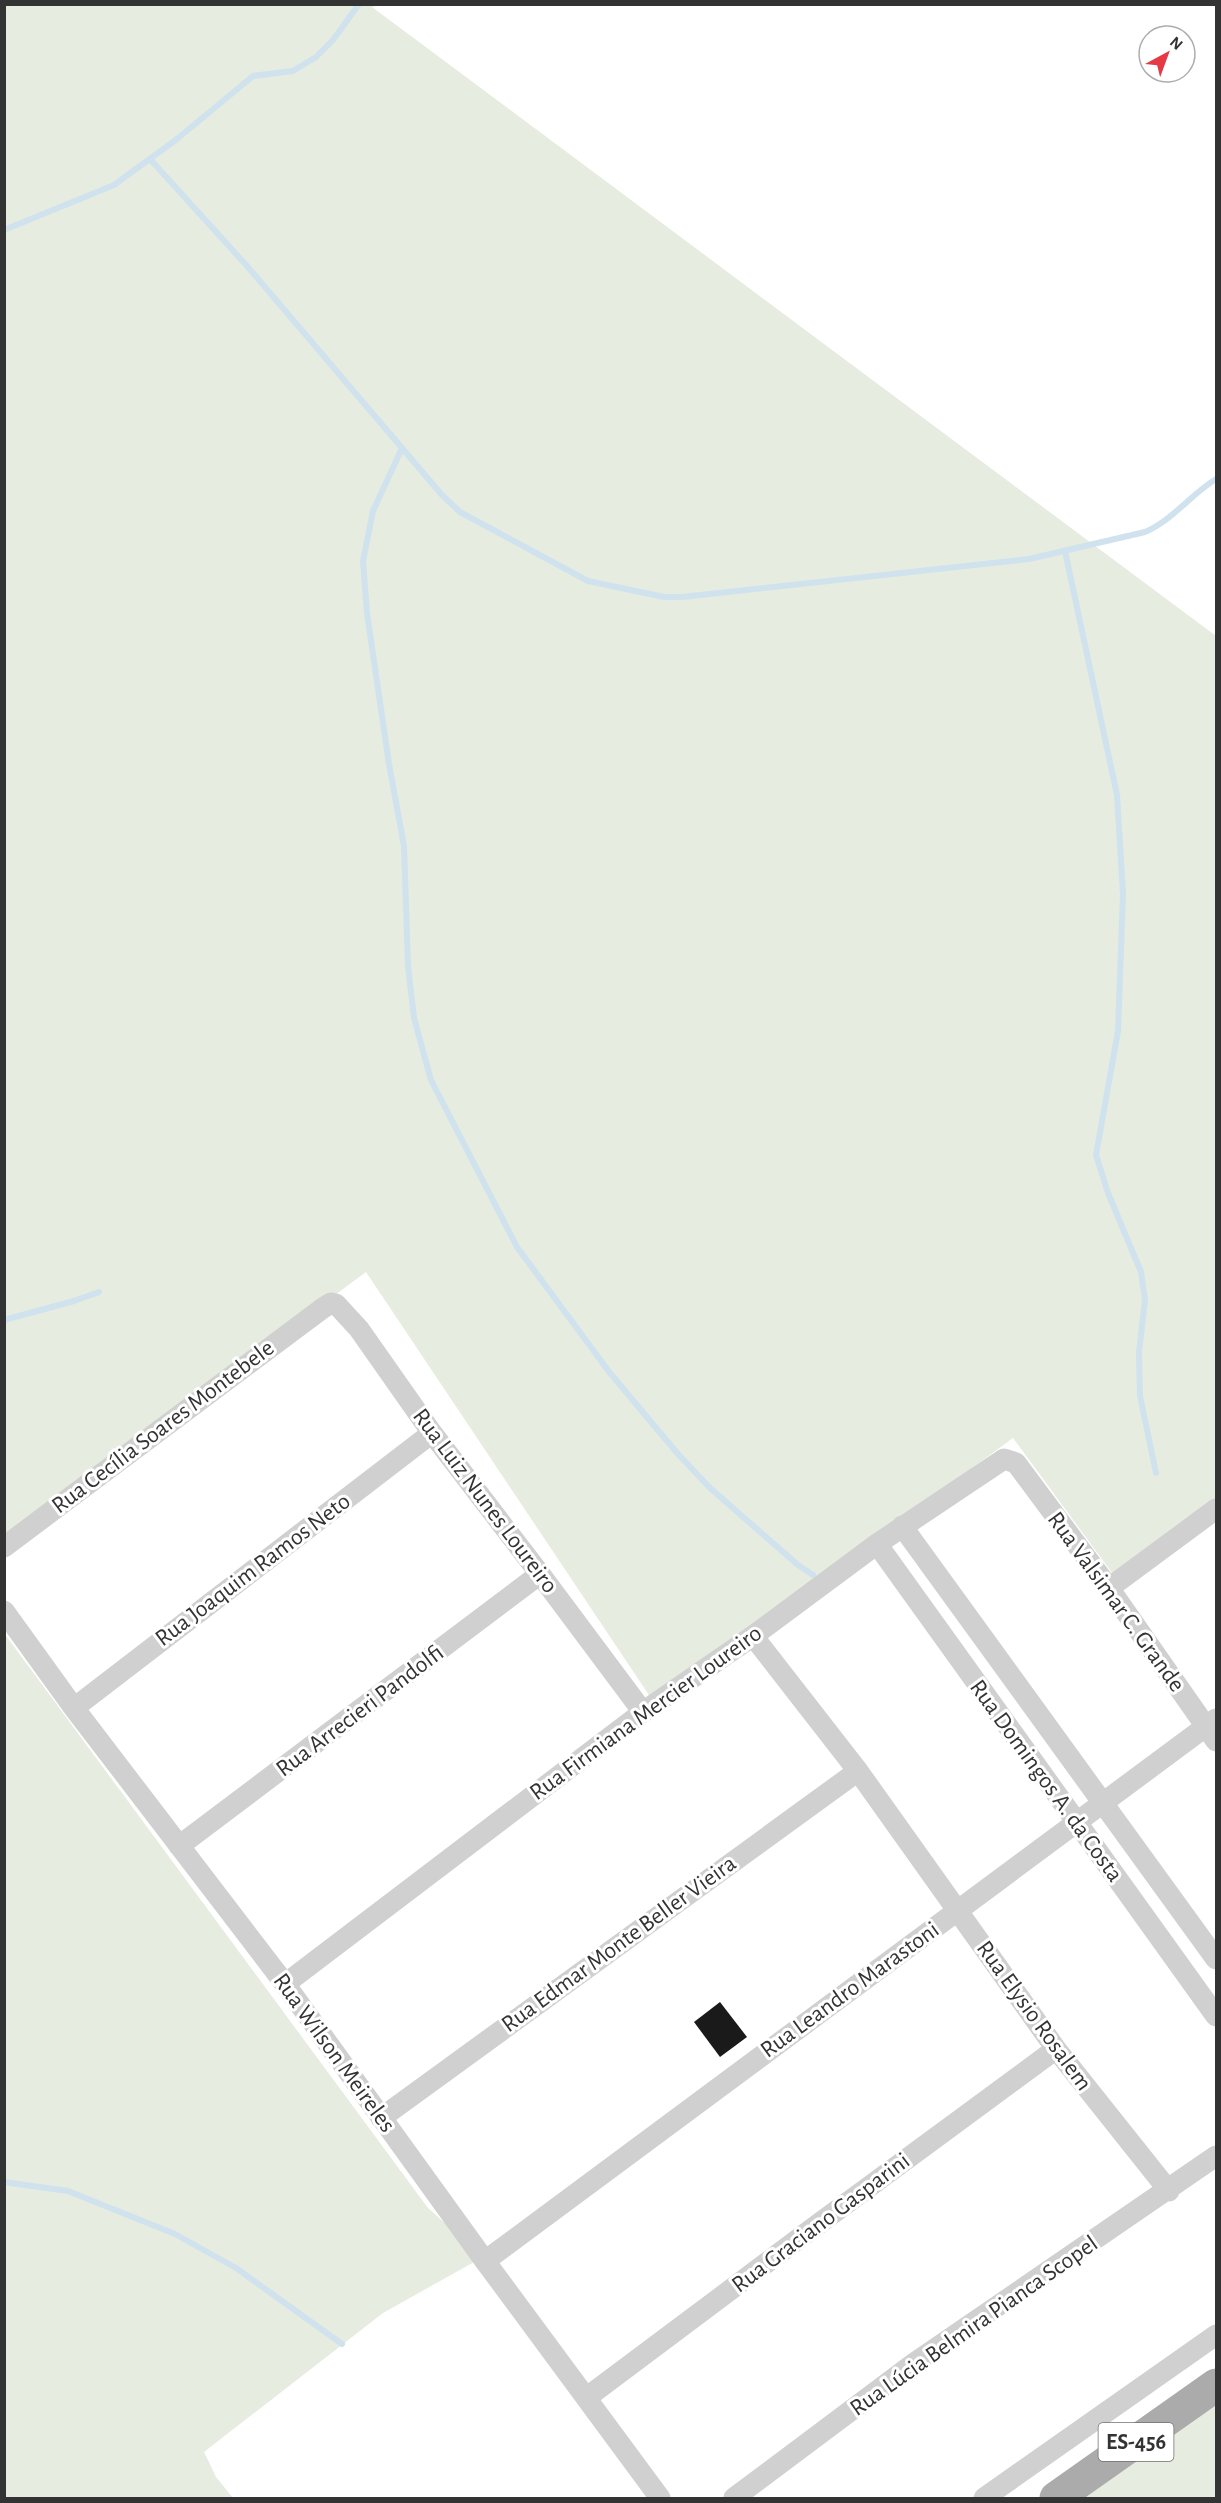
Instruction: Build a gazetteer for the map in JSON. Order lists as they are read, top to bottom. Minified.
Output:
{"streets":{"main road":["ES-456"],"street":["Rua Cecília Soares Montebele","Rua Luiz Nunes Loureiro","Rua Joaquim Ramos Neto","Rua Valsimar C. Grande","Rua Arrecieri Pandolfi","Rua Firmiana Mercier Loureiro","Rua Domingos A. da Costa","Rua Edmar Monte Beller Vieira","Rua Leandro Marastoni","Rua Elysio Rosalem","Rua Wilson Meireles","Rua Graciano Gasparini","Rua Lúcia Belmira Pianca Scopel"]},"crossings":[["Rua Cecília Soares Montebele","Rua Luiz Nunes Loureiro"],["Rua Luiz Nunes Loureiro","Rua Joaquim Ramos Neto"],["Rua Luiz Nunes Loureiro","Rua Arrecieri Pandolfi"],["Rua Luiz Nunes Loureiro","Rua Firmiana Mercier Loureiro"],["Rua Joaquim Ramos Neto","Rua Wilson Meireles"],["Rua Valsimar C. Grande","Rua Firmiana Mercier Loureiro"],["Rua Valsimar C. Grande","Rua Leandro Marastoni"],["Rua Arrecieri Pandolfi","Rua Wilson Meireles"],["Rua Firmiana Mercier Loureiro","Rua Domingos A. da Costa"],["Rua Firmiana Mercier Loureiro","Rua Elysio Rosalem"],["Rua Firmiana Mercier Loureiro","Rua Wilson Meireles"],["Rua Domingos A. da Costa","Rua Leandro Marastoni"],["Rua Edmar Monte Beller Vieira","Rua Elysio Rosalem"],["Rua Edmar Monte Beller Vieira","Rua Wilson Meireles"],["Rua Leandro Marastoni","Rua Elysio Rosalem"],["Rua Leandro Marastoni","Rua Wilson Meireles"],["Rua Elysio Rosalem","Rua Graciano Gasparini"],["Rua Elysio Rosalem","Rua Lúcia Belmira Pianca Scopel"],["Rua Wilson Meireles","Rua Graciano Gasparini"]],"north":"top right"}
